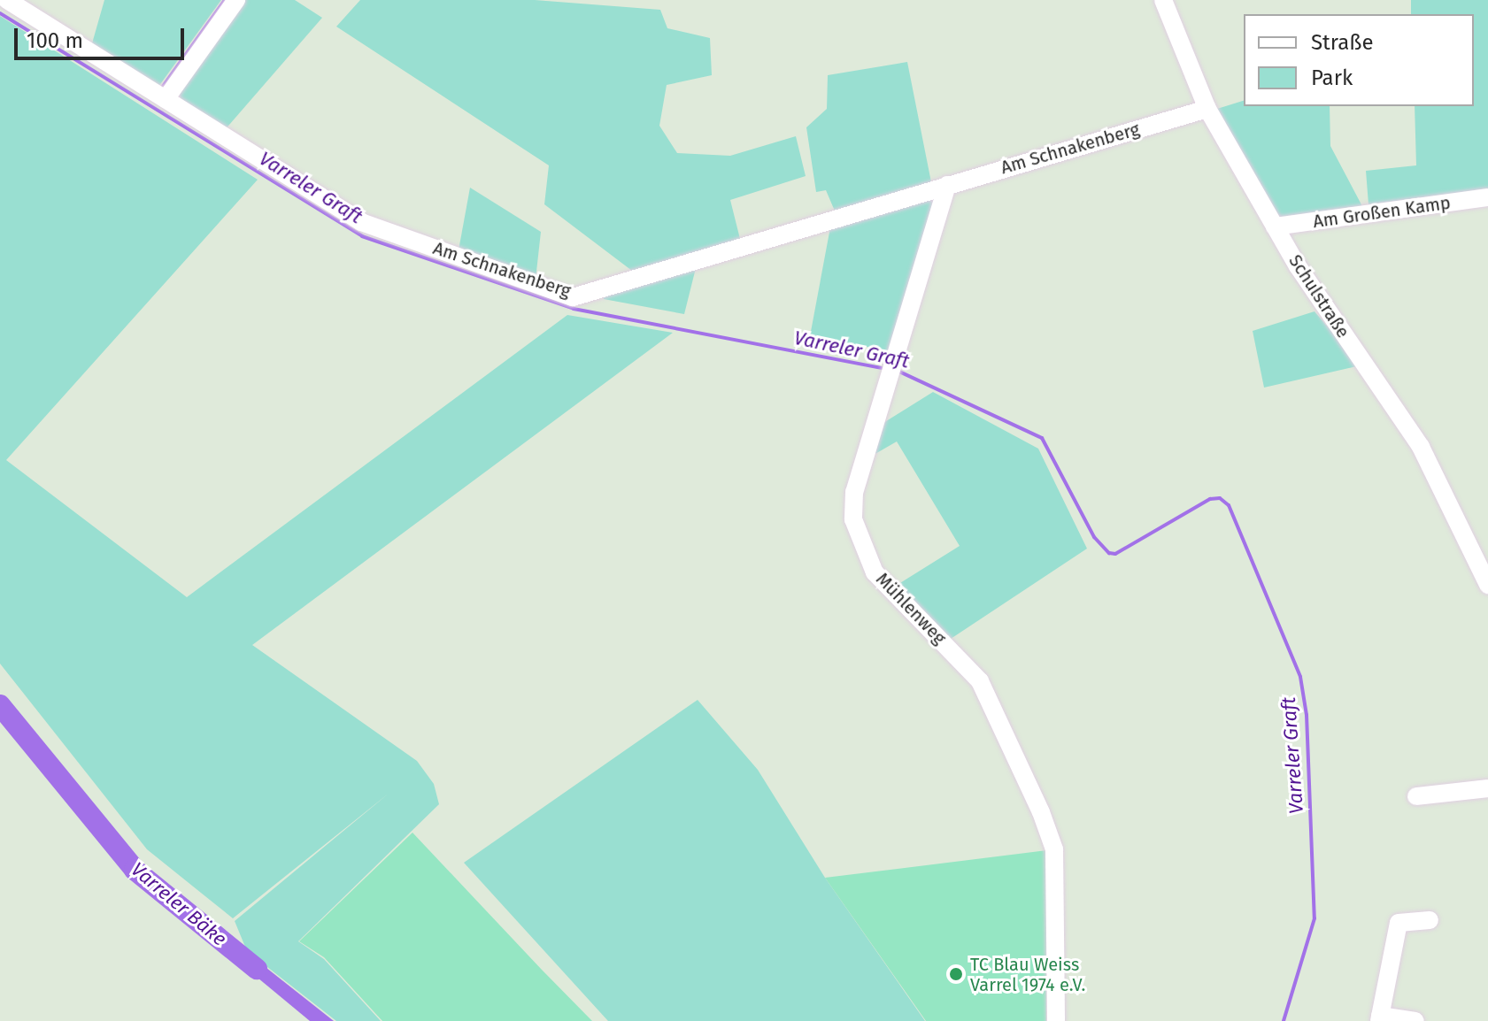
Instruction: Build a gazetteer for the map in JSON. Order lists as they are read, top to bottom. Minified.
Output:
{"streets":{"street":["Am Schnakenberg","Am Großen Kamp","Schulstraße","Mühlenweg"]},"crossings":[["Am Schnakenberg","Schulstraße"],["Am Schnakenberg","Mühlenweg"],["Am Großen Kamp","Schulstraße"]],"water":["Varreler Graft","Varreler Bäke"],"places":["TC Blau Weiss Varrel 1974 e.V."],"legend":["Straße","Park"],"scale_bar":"100 m"}
